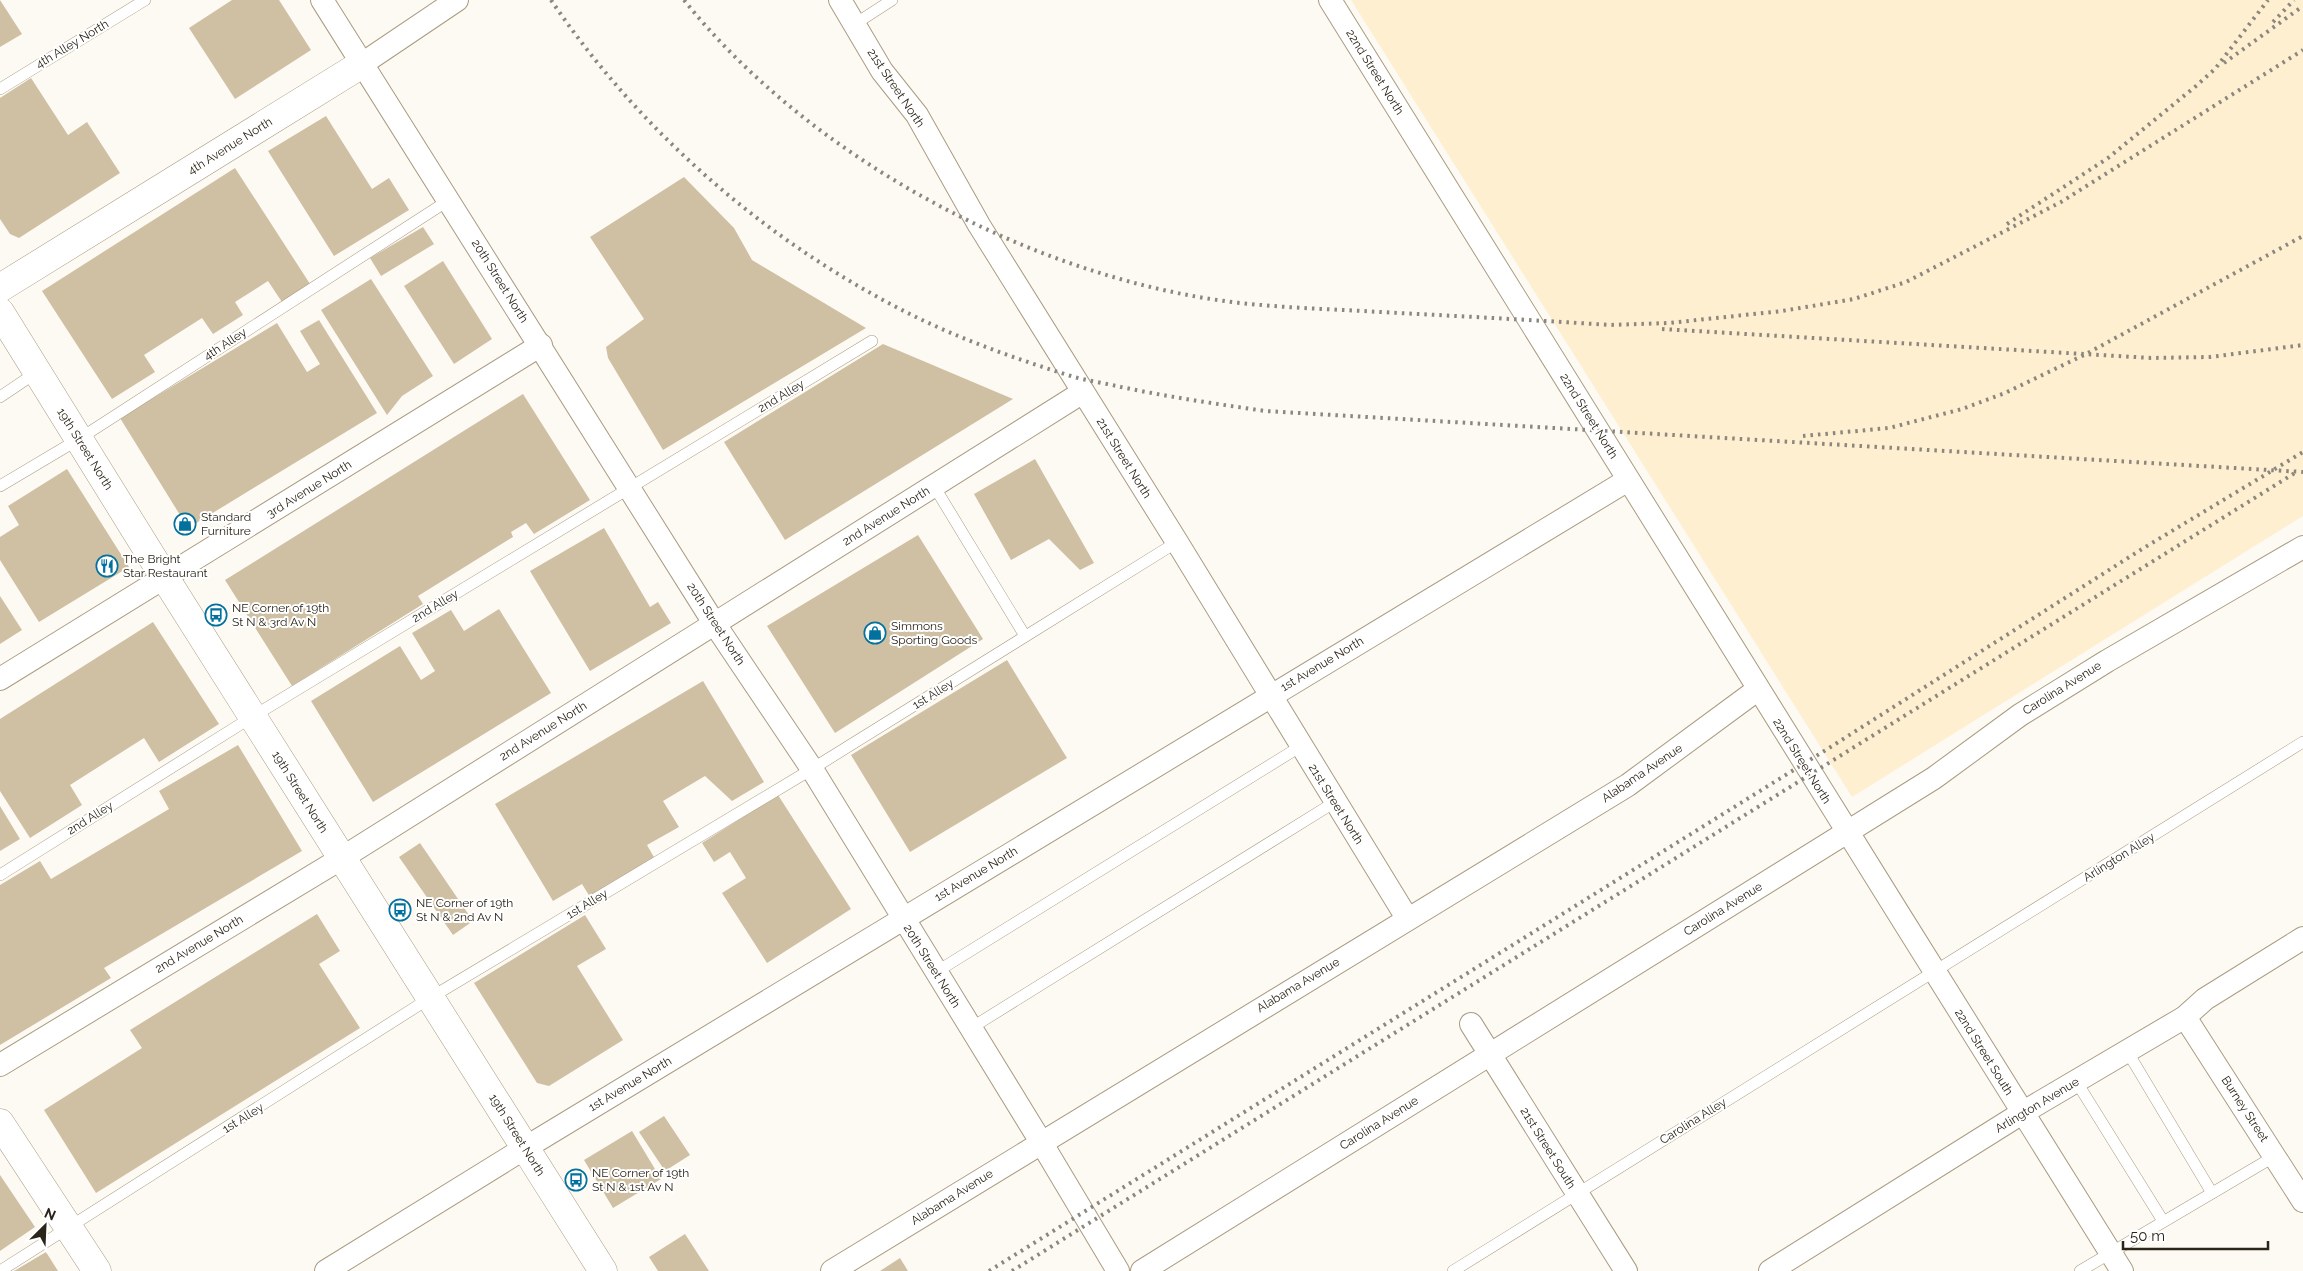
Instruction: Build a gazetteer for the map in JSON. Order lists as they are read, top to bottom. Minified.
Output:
{"streets":{"street":["22nd Street North","21st Street North","4th Avenue North","20th Street North","19th Street North","3rd Avenue North","2nd Avenue North","1st Avenue North","Carolina Avenue","Alabama Avenue","22nd Street South","Arlington Avenue","Burney Street","21st Street South"],"lane":["4th Alley North","4th Alley","2nd Alley","1st Alley","Arlington Alley","Carolina Alley"]},"crossings":[["22nd Street North","1st Avenue North"],["22nd Street North","Carolina Avenue"],["22nd Street North","Alabama Avenue"],["22nd Street North","22nd Street South"],["21st Street North","2nd Avenue North"],["21st Street North","1st Avenue North"],["21st Street North","1st Alley"],["21st Street North","Alabama Avenue"],["4th Avenue North","20th Street North"],["20th Street North","4th Alley"],["20th Street North","2nd Alley"],["20th Street North","3rd Avenue North"],["20th Street North","2nd Avenue North"],["20th Street North","1st Avenue North"],["20th Street North","1st Alley"],["20th Street North","Alabama Avenue"],["4th Alley","19th Street North"],["2nd Alley","19th Street North"],["19th Street North","3rd Avenue North"],["19th Street North","2nd Avenue North"],["19th Street North","1st Avenue North"],["19th Street North","1st Alley"],["Carolina Avenue","22nd Street South"],["Carolina Avenue","21st Street South"],["Arlington Alley","22nd Street South"],["Arlington Alley","Carolina Alley"],["22nd Street South","Arlington Avenue"],["22nd Street South","Carolina Alley"],["Arlington Avenue","Burney Street"],["Carolina Alley","21st Street South"]],"places":{"shop":["Standard Furniture","Simmons Sporting Goods"],"restaurant":["The Bright Star Restaurant"],"bus stop":["NE Corner of 19th St N & 3rd Av N","NE Corner of 19th St N & 2nd Av N","NE Corner of 19th St N & 1st Av N"]},"scale_bar":"50 m","north":"top right"}
